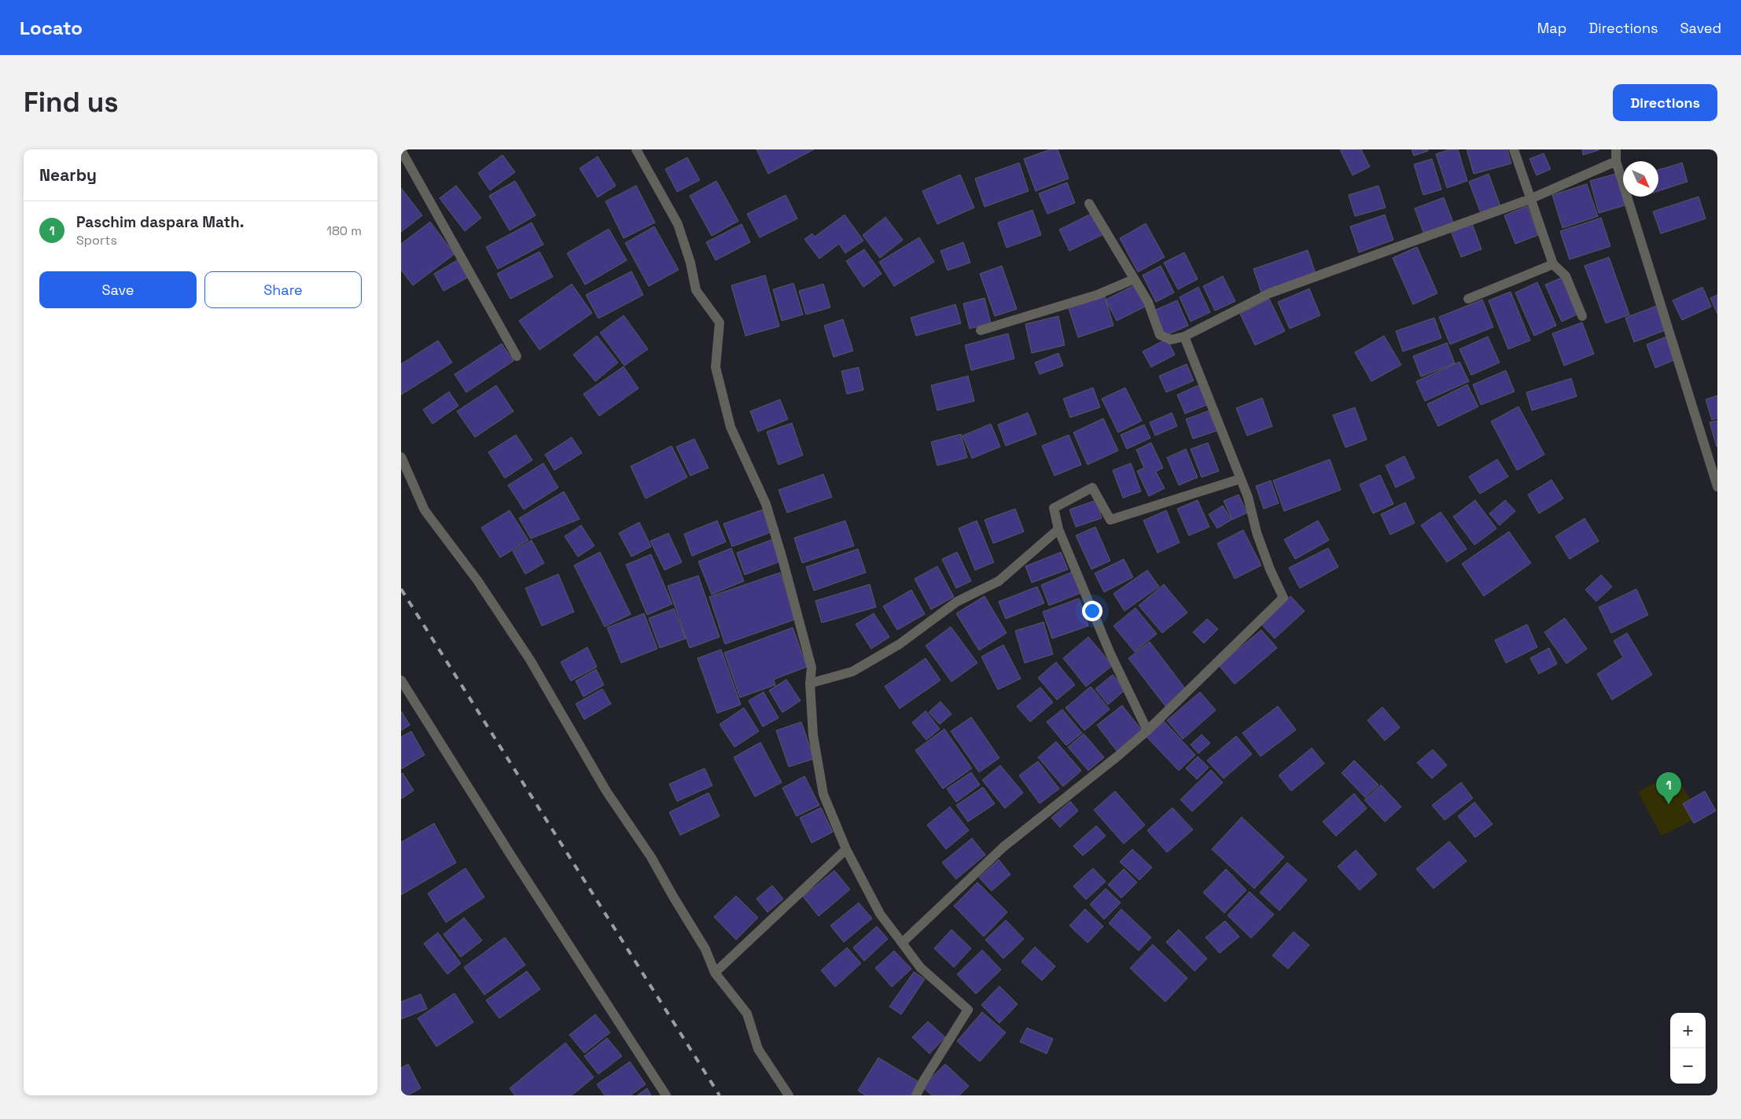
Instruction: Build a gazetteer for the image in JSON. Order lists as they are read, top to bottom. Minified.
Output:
{"north":"bottom right","page":{"header":"Locato","nav":["Map","Directions","Saved"],"buttons":["Directions",["Save","Share"]],"title":"Find us","heading":"Nearby","list":[{"mark":"1","name":"Paschim daspara Math.","note":"Sports","value":"180 m"}],"pins":"1","map_buttons":["+","−"]}}
